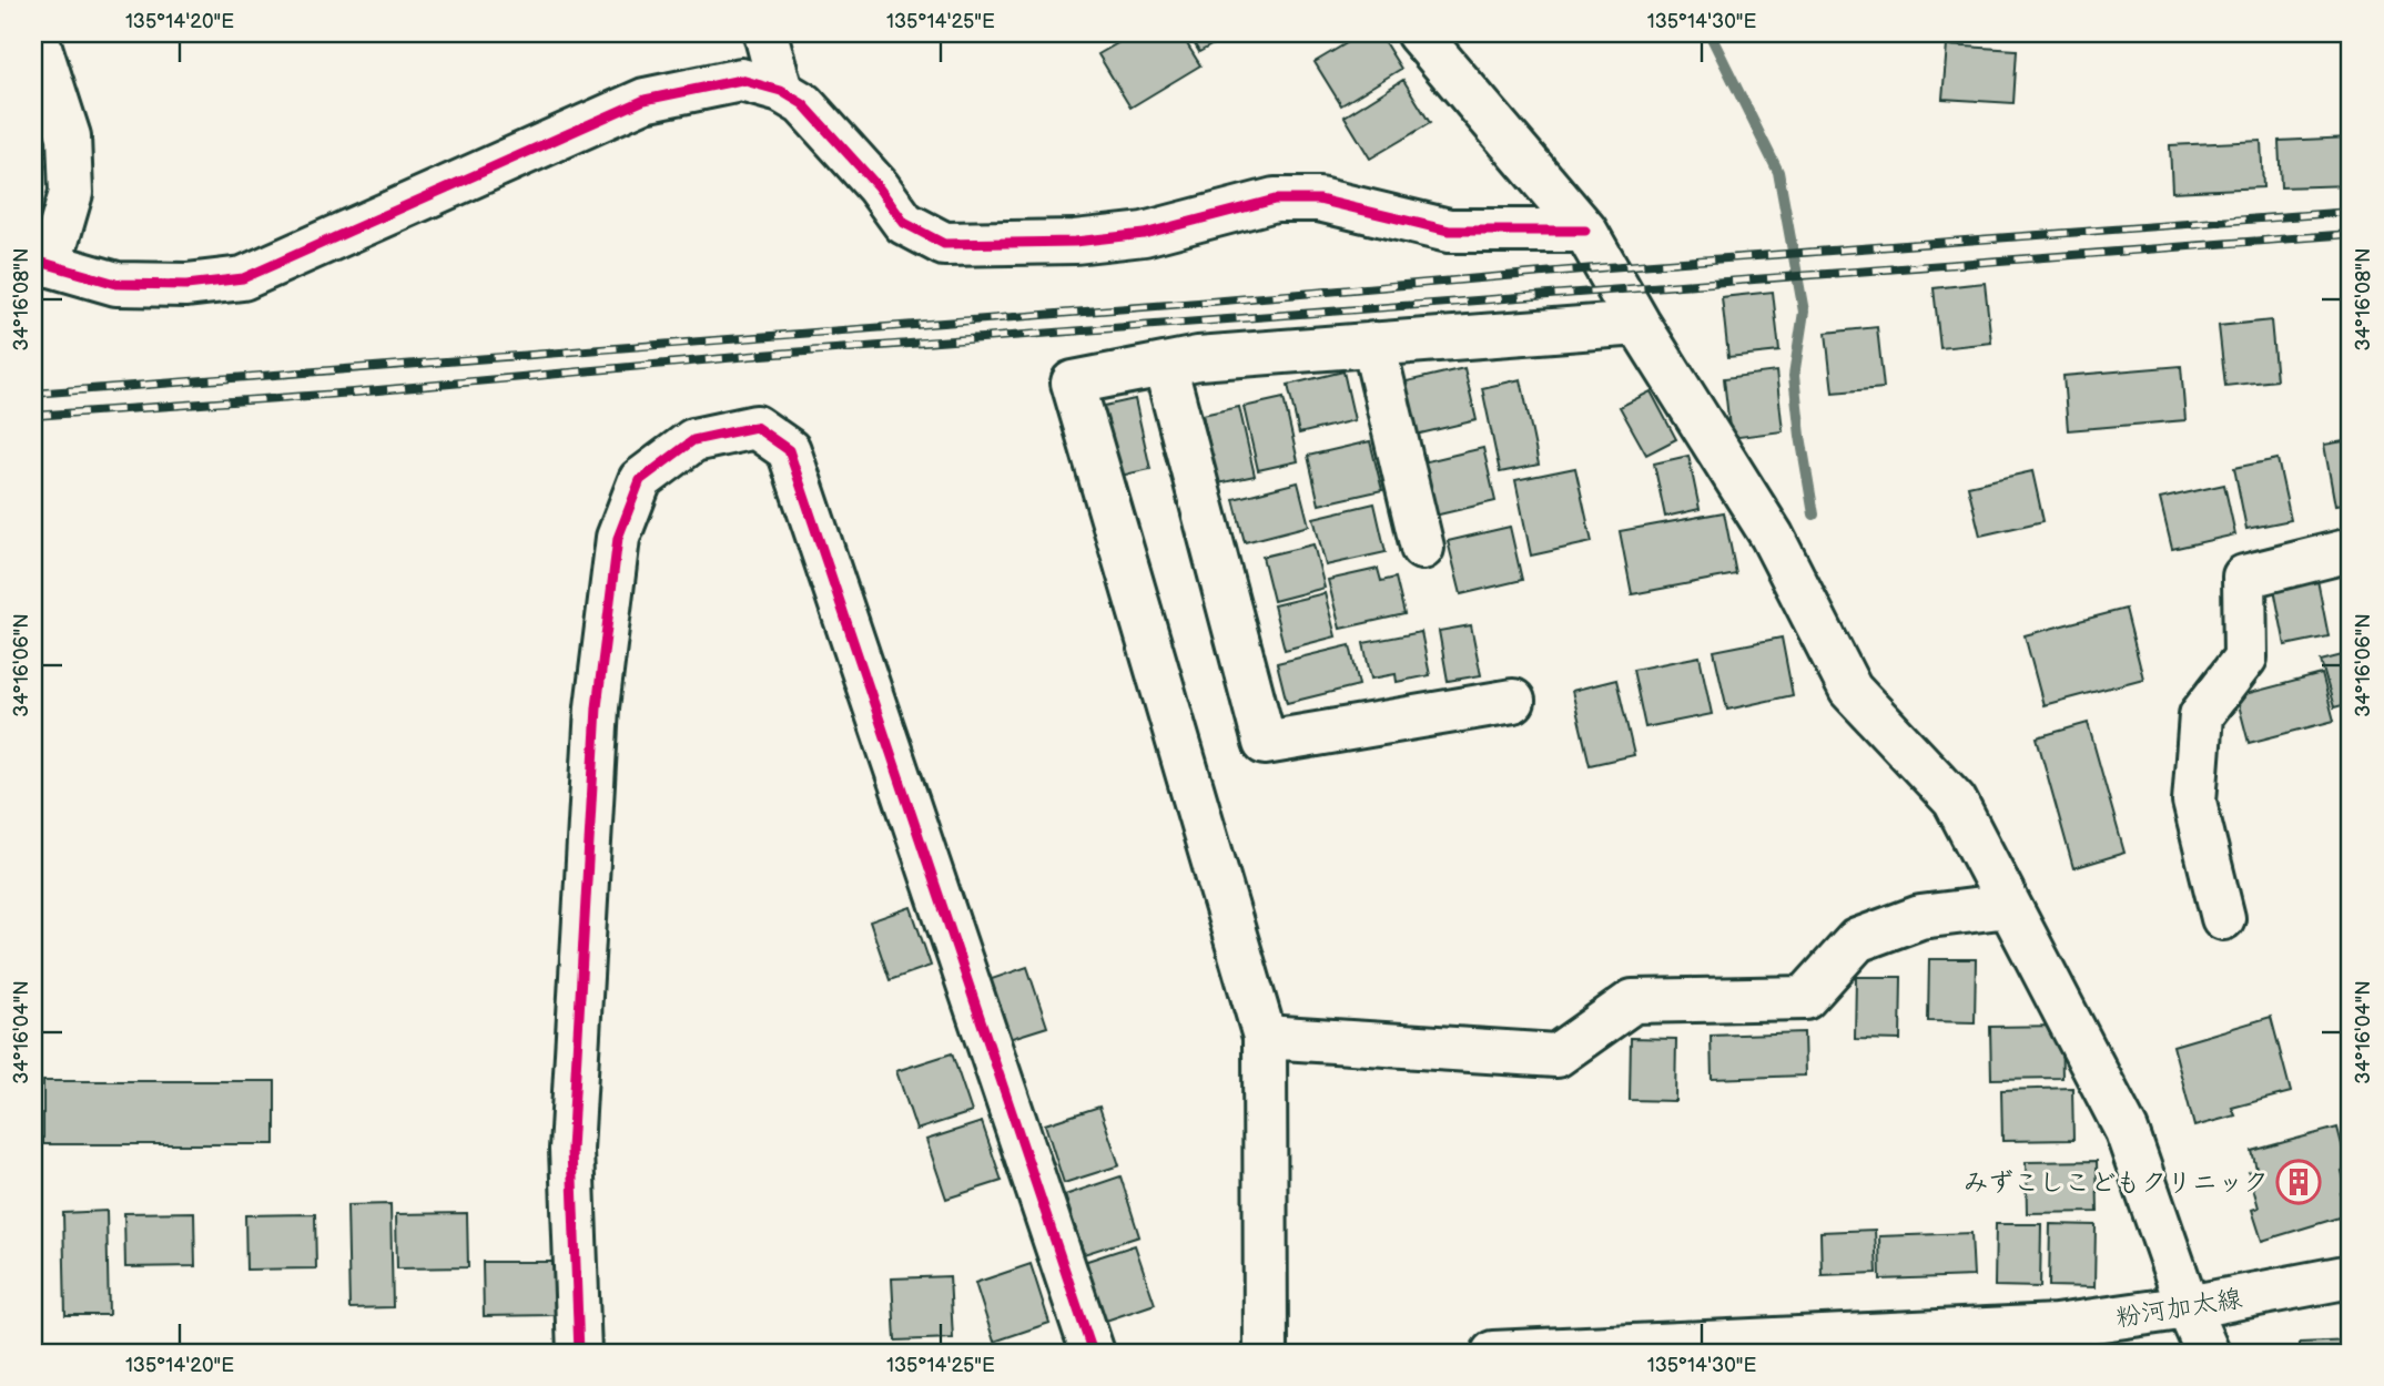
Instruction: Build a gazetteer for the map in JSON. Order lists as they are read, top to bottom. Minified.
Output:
{"streets":{"street":["粉河加太線"]},"places":{"building":["みずこしこどもクリニック"]},"coordinates":["135°14'20\"E","135°14'25\"E","135°14'30\"E","34°16'08\"N","34°16'06\"N","34°16'04\"N"]}
